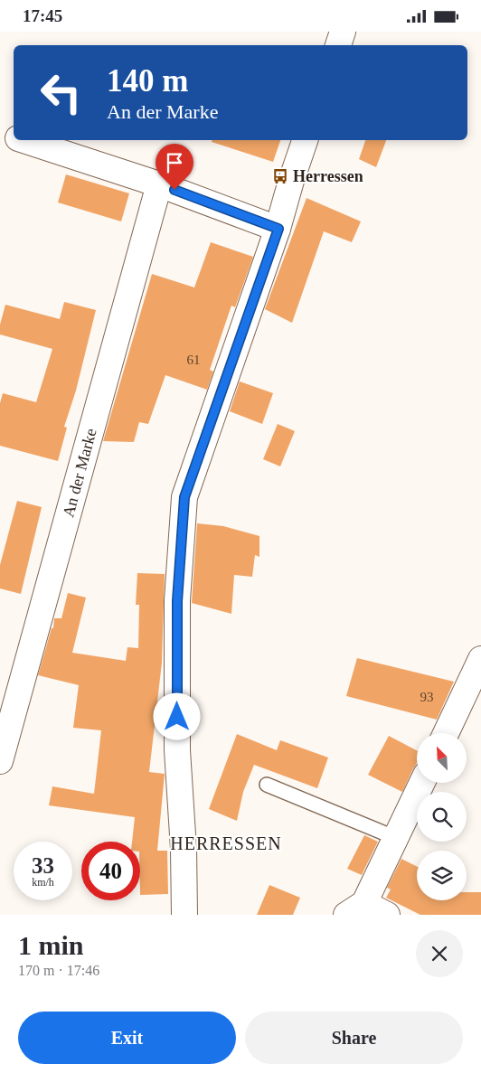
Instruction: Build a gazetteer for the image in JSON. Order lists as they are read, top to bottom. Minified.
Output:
{"streets":{"street":["An der Marke"]},"districts":["HERRESSEN"],"places":{"bus stop":["Herressen"]},"house_numbers":["61","93"],"north":"top left","page":{"status":"17:45","turn":["140 m","An der Marke"],"speed":"33 km/h","limit":"40","heading":["1 min","170 m · 17:46"],"buttons":["Exit","Share"]}}
